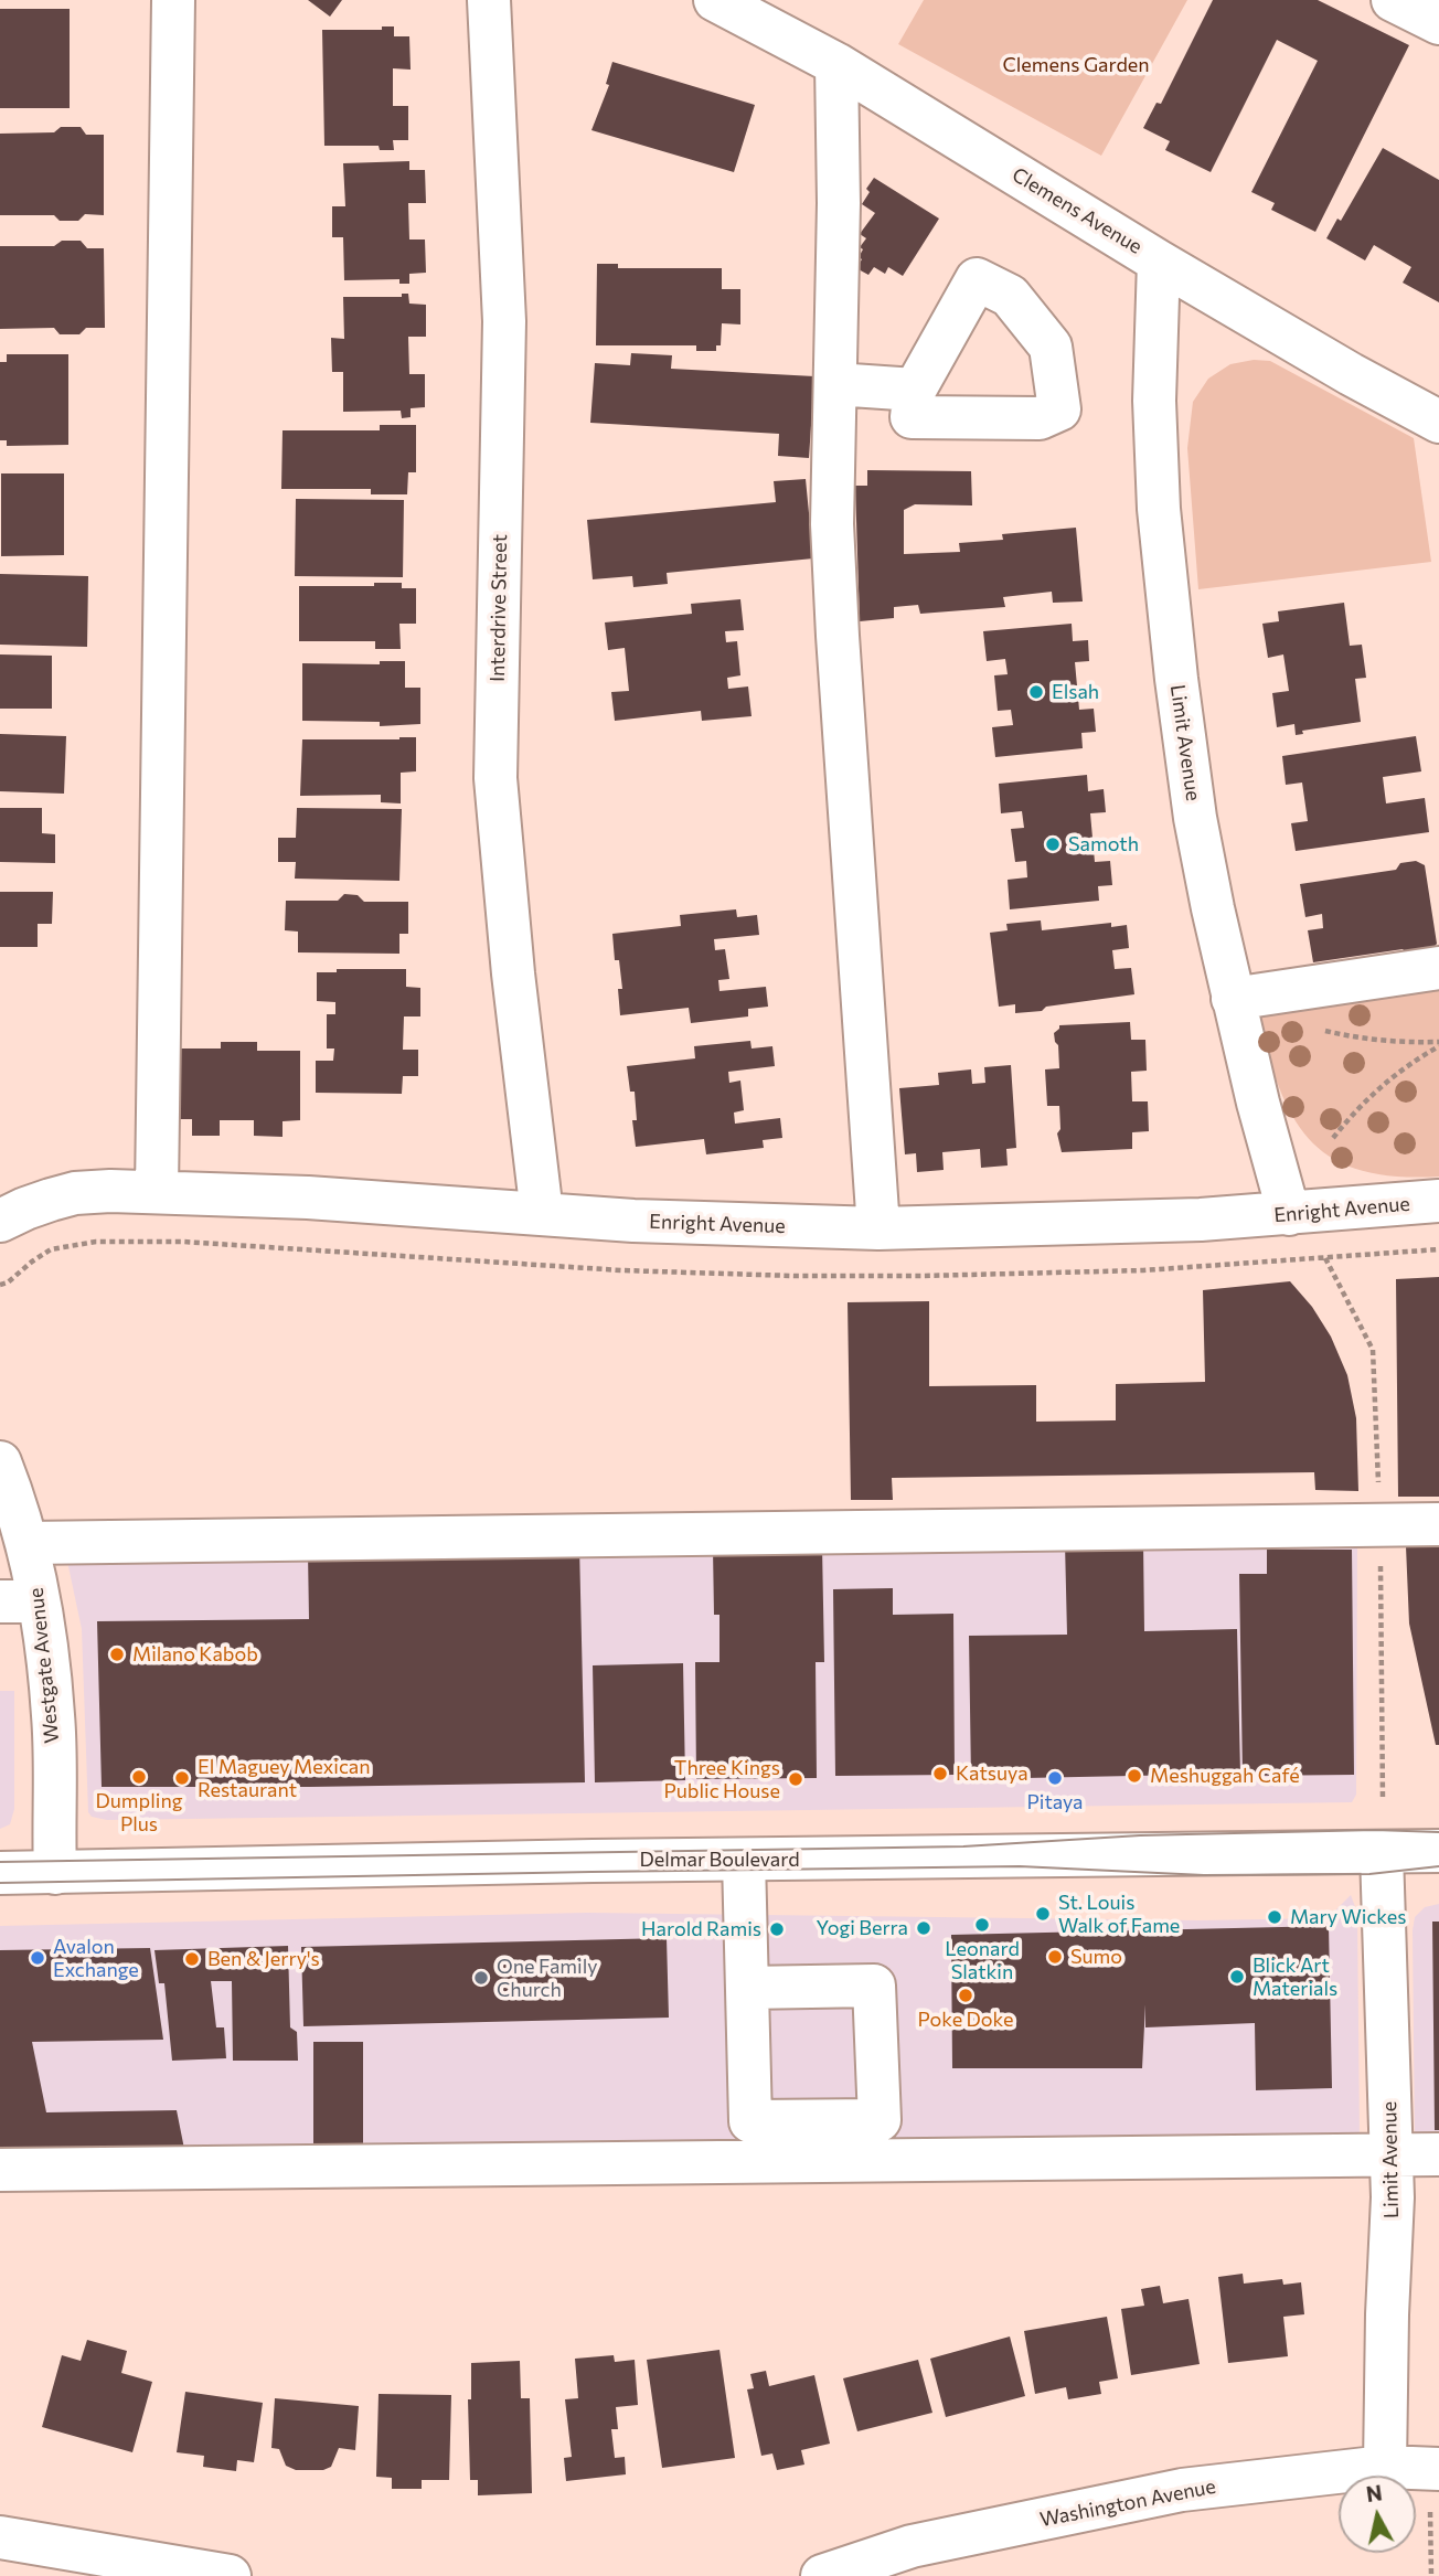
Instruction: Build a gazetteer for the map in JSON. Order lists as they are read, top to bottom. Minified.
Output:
{"streets":{"street":["Clemens Avenue","Interdrive Street","Limit Avenue","Enright Avenue","Westgate Avenue","Delmar Boulevard","Washington Avenue"]},"crossings":[["Clemens Avenue","Limit Avenue"],["Interdrive Street","Enright Avenue"],["Limit Avenue","Enright Avenue"],["Limit Avenue","Delmar Boulevard"],["Limit Avenue","Washington Avenue"],["Westgate Avenue","Delmar Boulevard"]],"parks":["Clemens Garden"],"places":["Elsah","Samoth","Milano Kabob","Katsuya","Meshuggah Café","Dumpling Plus","El Maguey Mexican Restaurant","Pitaya","Three Kings Public House","St. Louis Walk of Fame","Mary Wickes","Leonard Slatkin","Yogi Berra","Harold Ramis","Sumo","Avalon Exchange","Ben & Jerry's","Blick Art Materials","One Family Church","Poke Doke"],"north":"top"}
